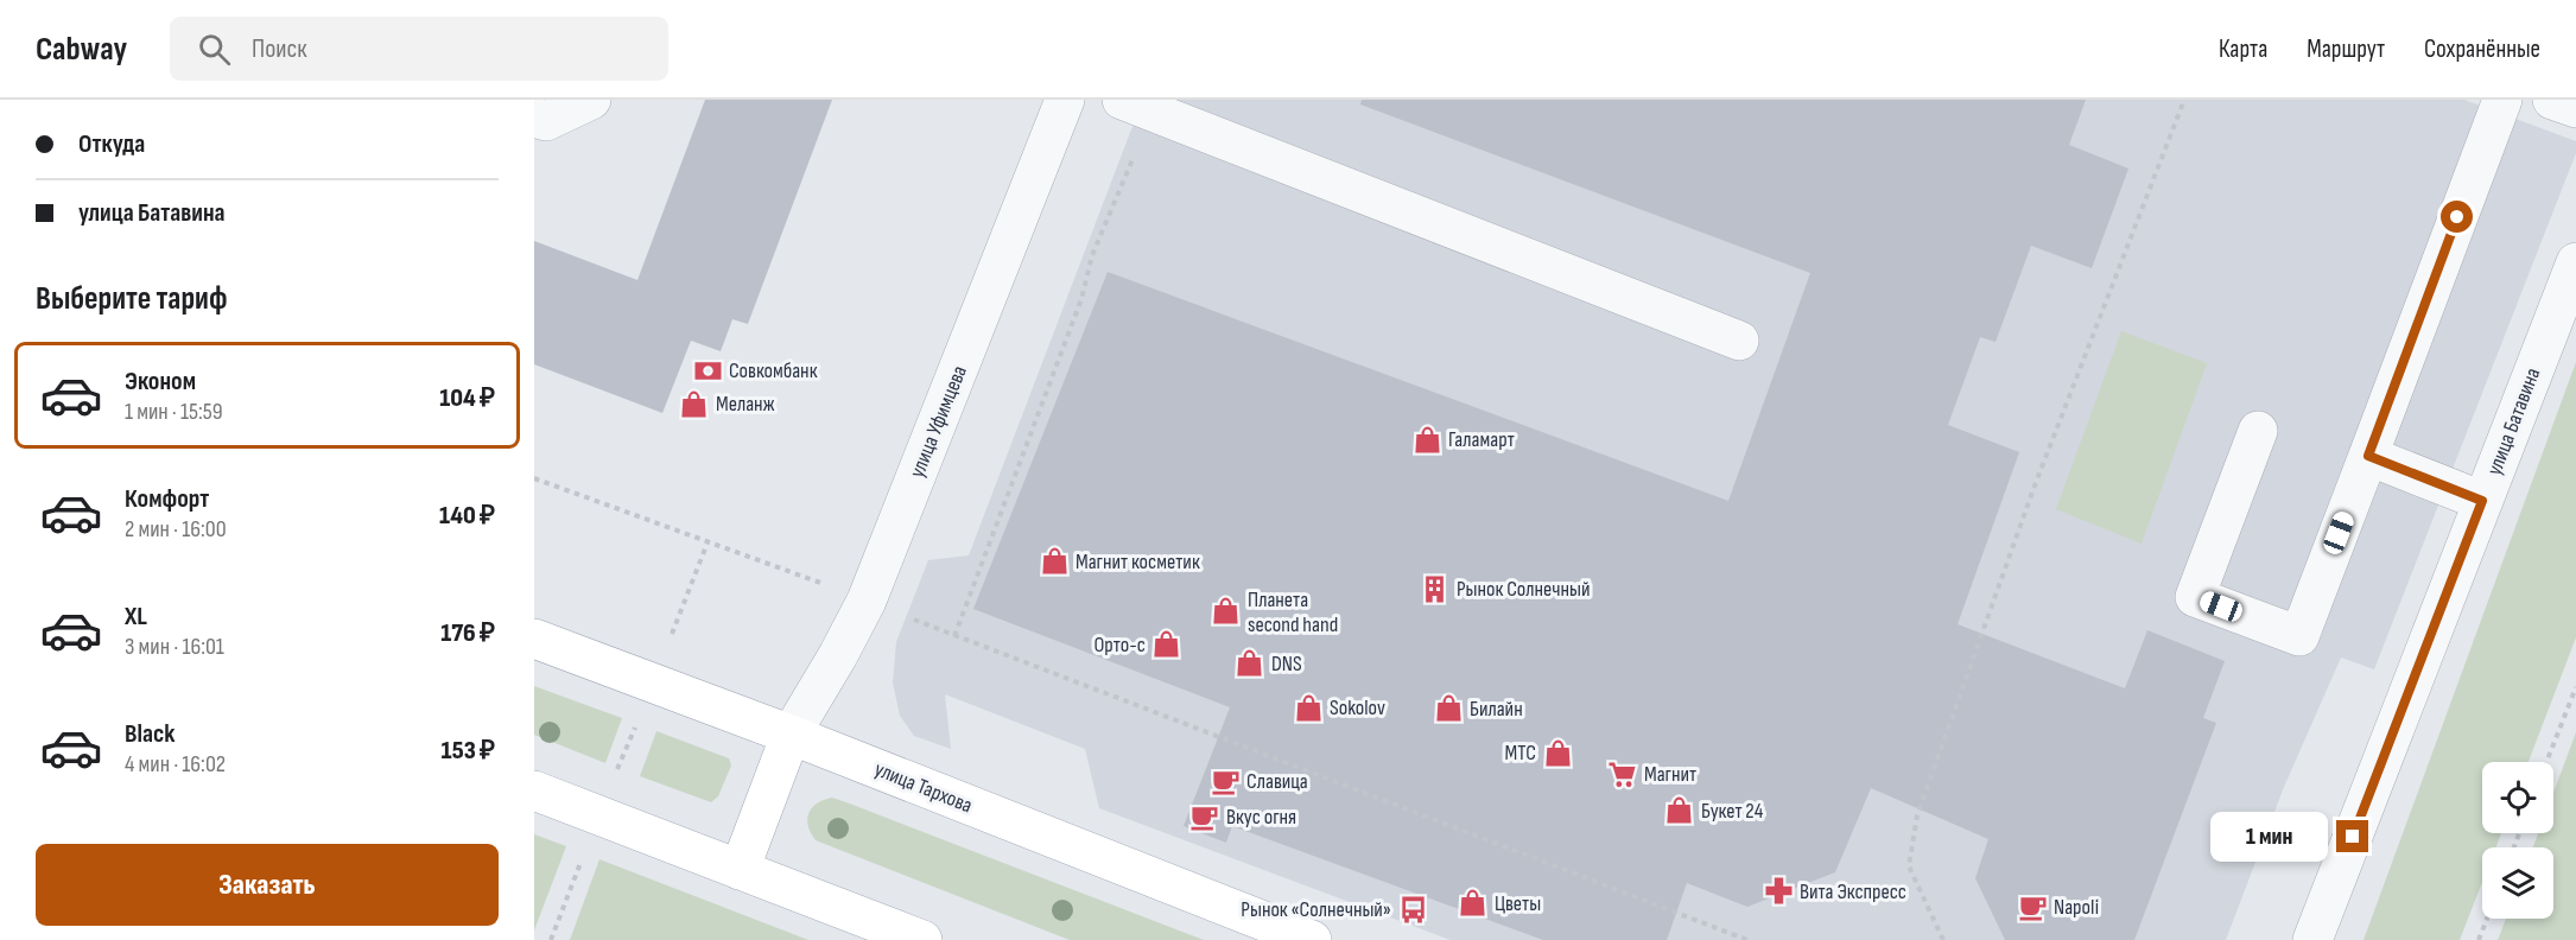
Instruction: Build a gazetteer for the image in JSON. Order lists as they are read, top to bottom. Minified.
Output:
{"streets":{"main road":["улица Тархова"],"street":["улица Уфимцева","улица Батавина"]},"crossings":[["улица Уфимцева","улица Тархова"]],"places":{"bank":["Совкомбанк"],"shop":["Меланж","Галамарт","Магнит косметик","Планета second hand","Орто-с","DNS","Sokolov","Билайн","МТС","Букет 24","Цветы"],"building":["Рынок Солнечный"],"supermarket":["Магнит"],"cafe":["Славица","Вкус огня","Napoli"],"pharmacy":["Вита Экспресс"],"bus stop":["Рынок «Солнечный»"]},"page":{"header":"Cabway","search":"Поиск","nav":["Карта","Маршрут","Сохранённые"],"banner":["Откуда","улица Батавина"],"heading":"Выберите тариф","list":[{"name":"Эконом","note":"1 мин · 15:59","value":"104 ₽"},{"name":"Комфорт","note":"2 мин · 16:00","value":"140 ₽"},{"name":"XL","note":"3 мин · 16:01","value":"176 ₽"},{"name":"Black","note":"4 мин · 16:02","value":"153 ₽"}],"bubble":"1 мин","buttons":"Заказать"}}
